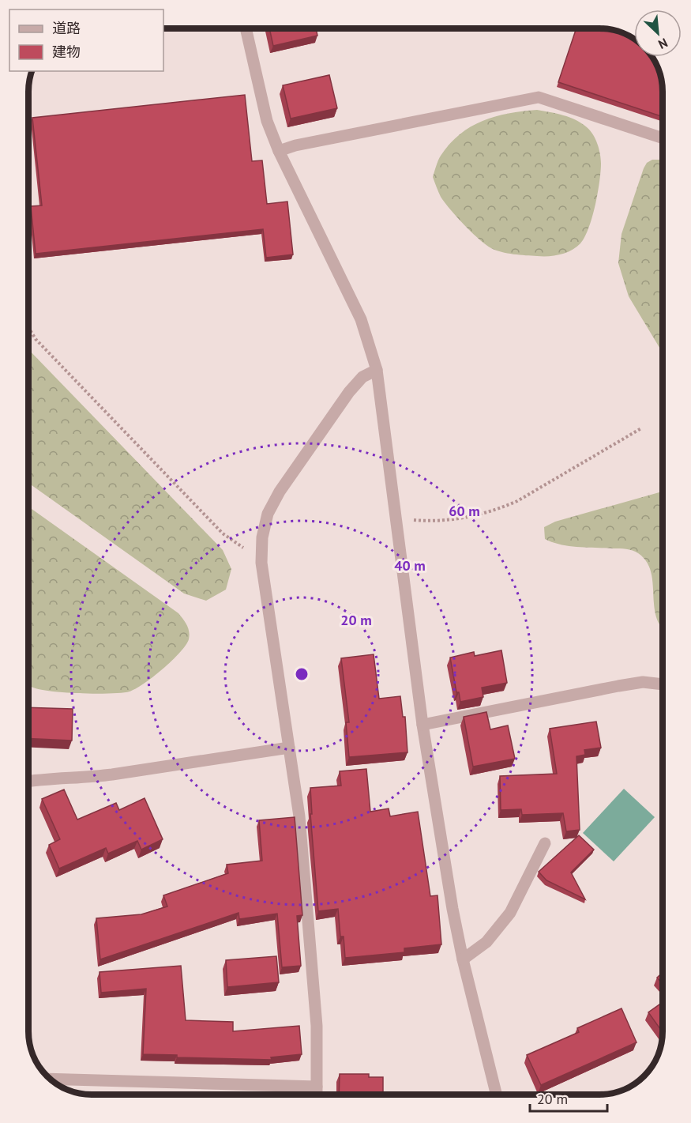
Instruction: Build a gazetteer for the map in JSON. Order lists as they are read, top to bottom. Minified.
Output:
{"legend":["道路","建物"],"scale_bar":"20 m","north":"bottom right","rings":["60 m","40 m","20 m"]}
